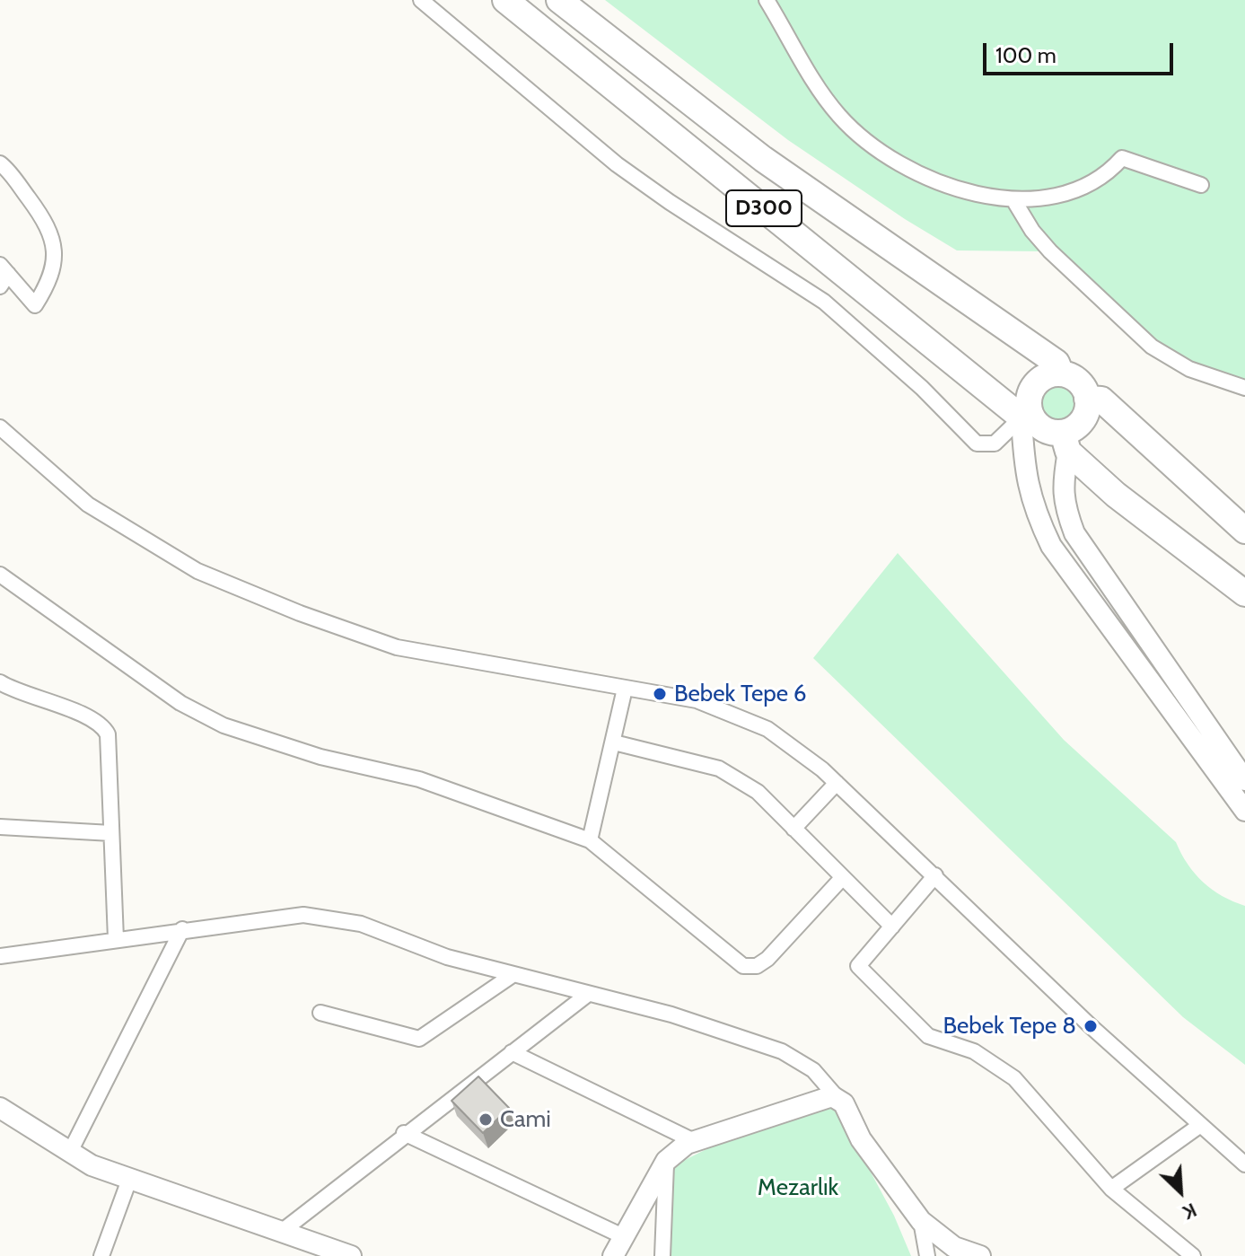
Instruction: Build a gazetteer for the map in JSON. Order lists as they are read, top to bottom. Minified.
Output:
{"streets":{"highway":["D300"]},"parks":["Mezarlık"],"places":["Bebek Tepe 6","Bebek Tepe 8","Cami"],"scale_bar":"100 m","north":"bottom right"}
